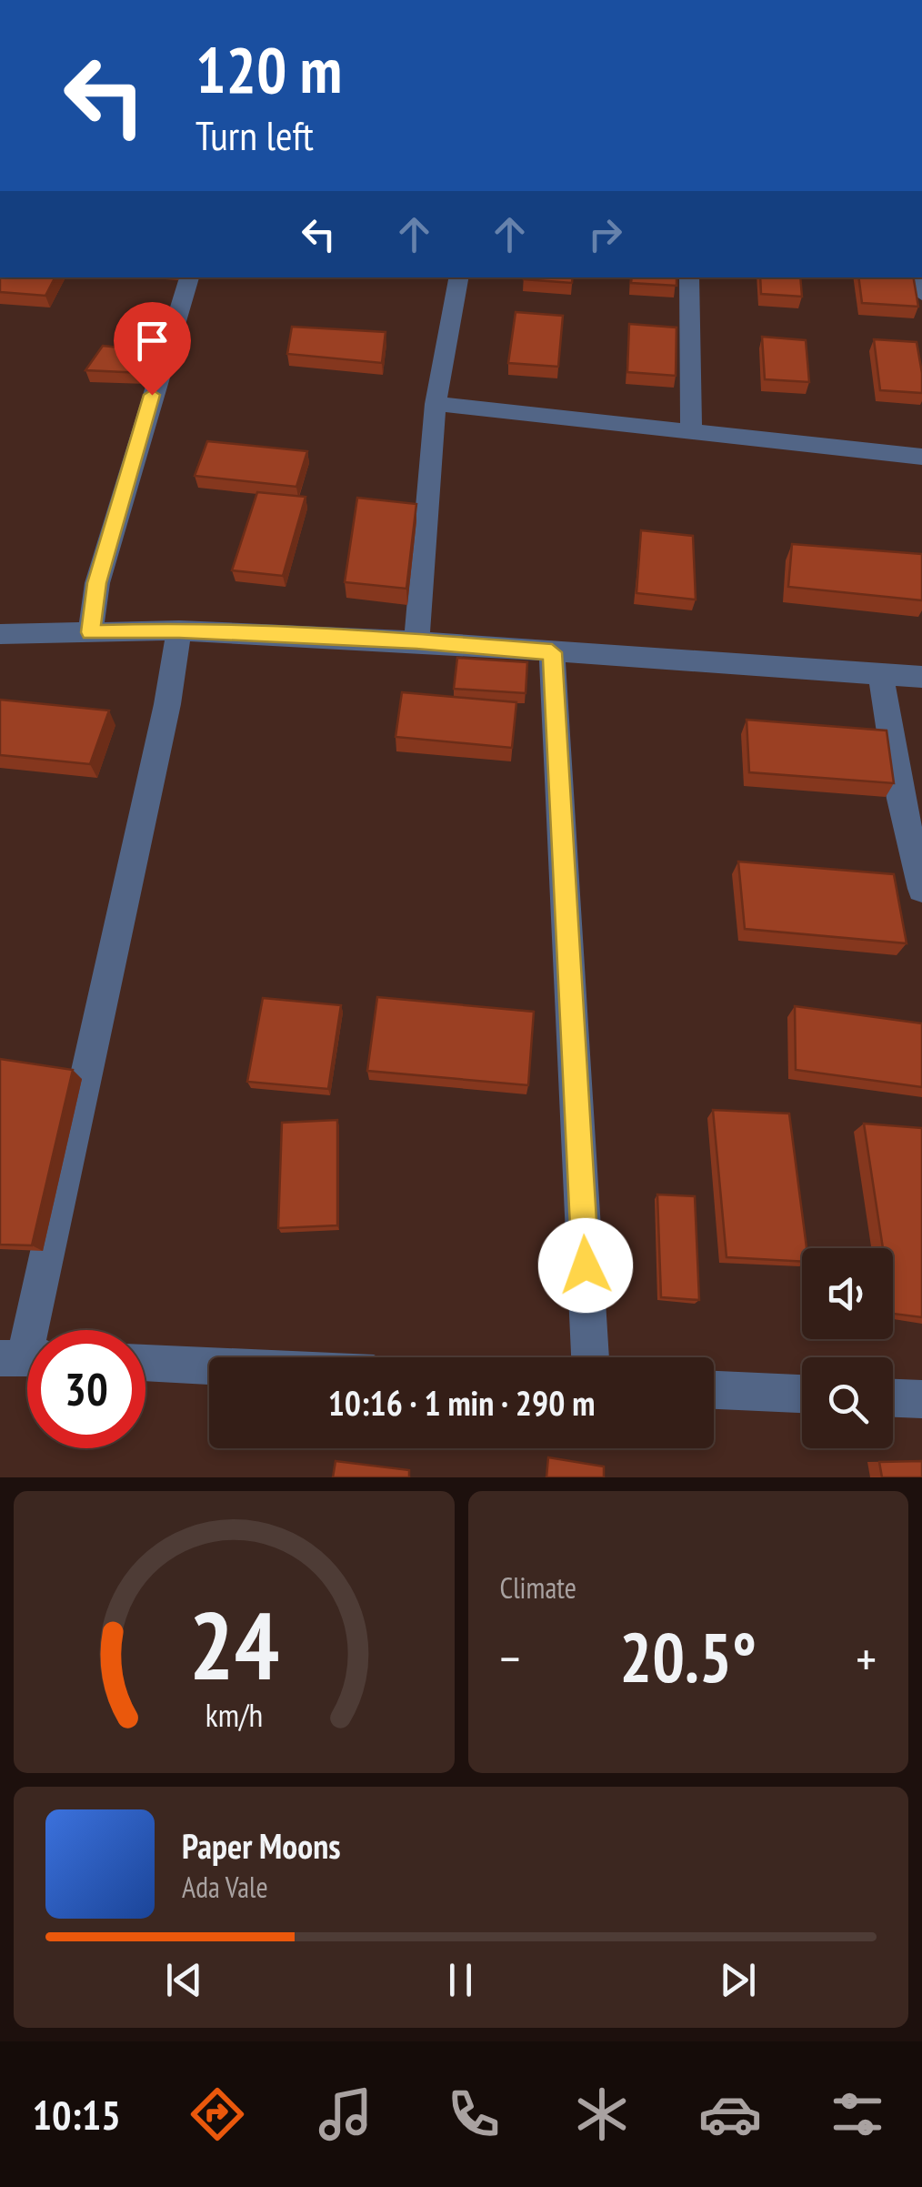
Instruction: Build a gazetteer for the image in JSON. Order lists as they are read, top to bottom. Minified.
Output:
{"page":{"turn":["120 m","Turn left"],"limit":"30","trip":"10:16 · 1 min · 290 m","tile":"Climate","heat":["−","20.5°","+"],"song":["Paper Moons","Ada Vale"],"tabs":"10:15","gauge":["24","km/h"]}}
